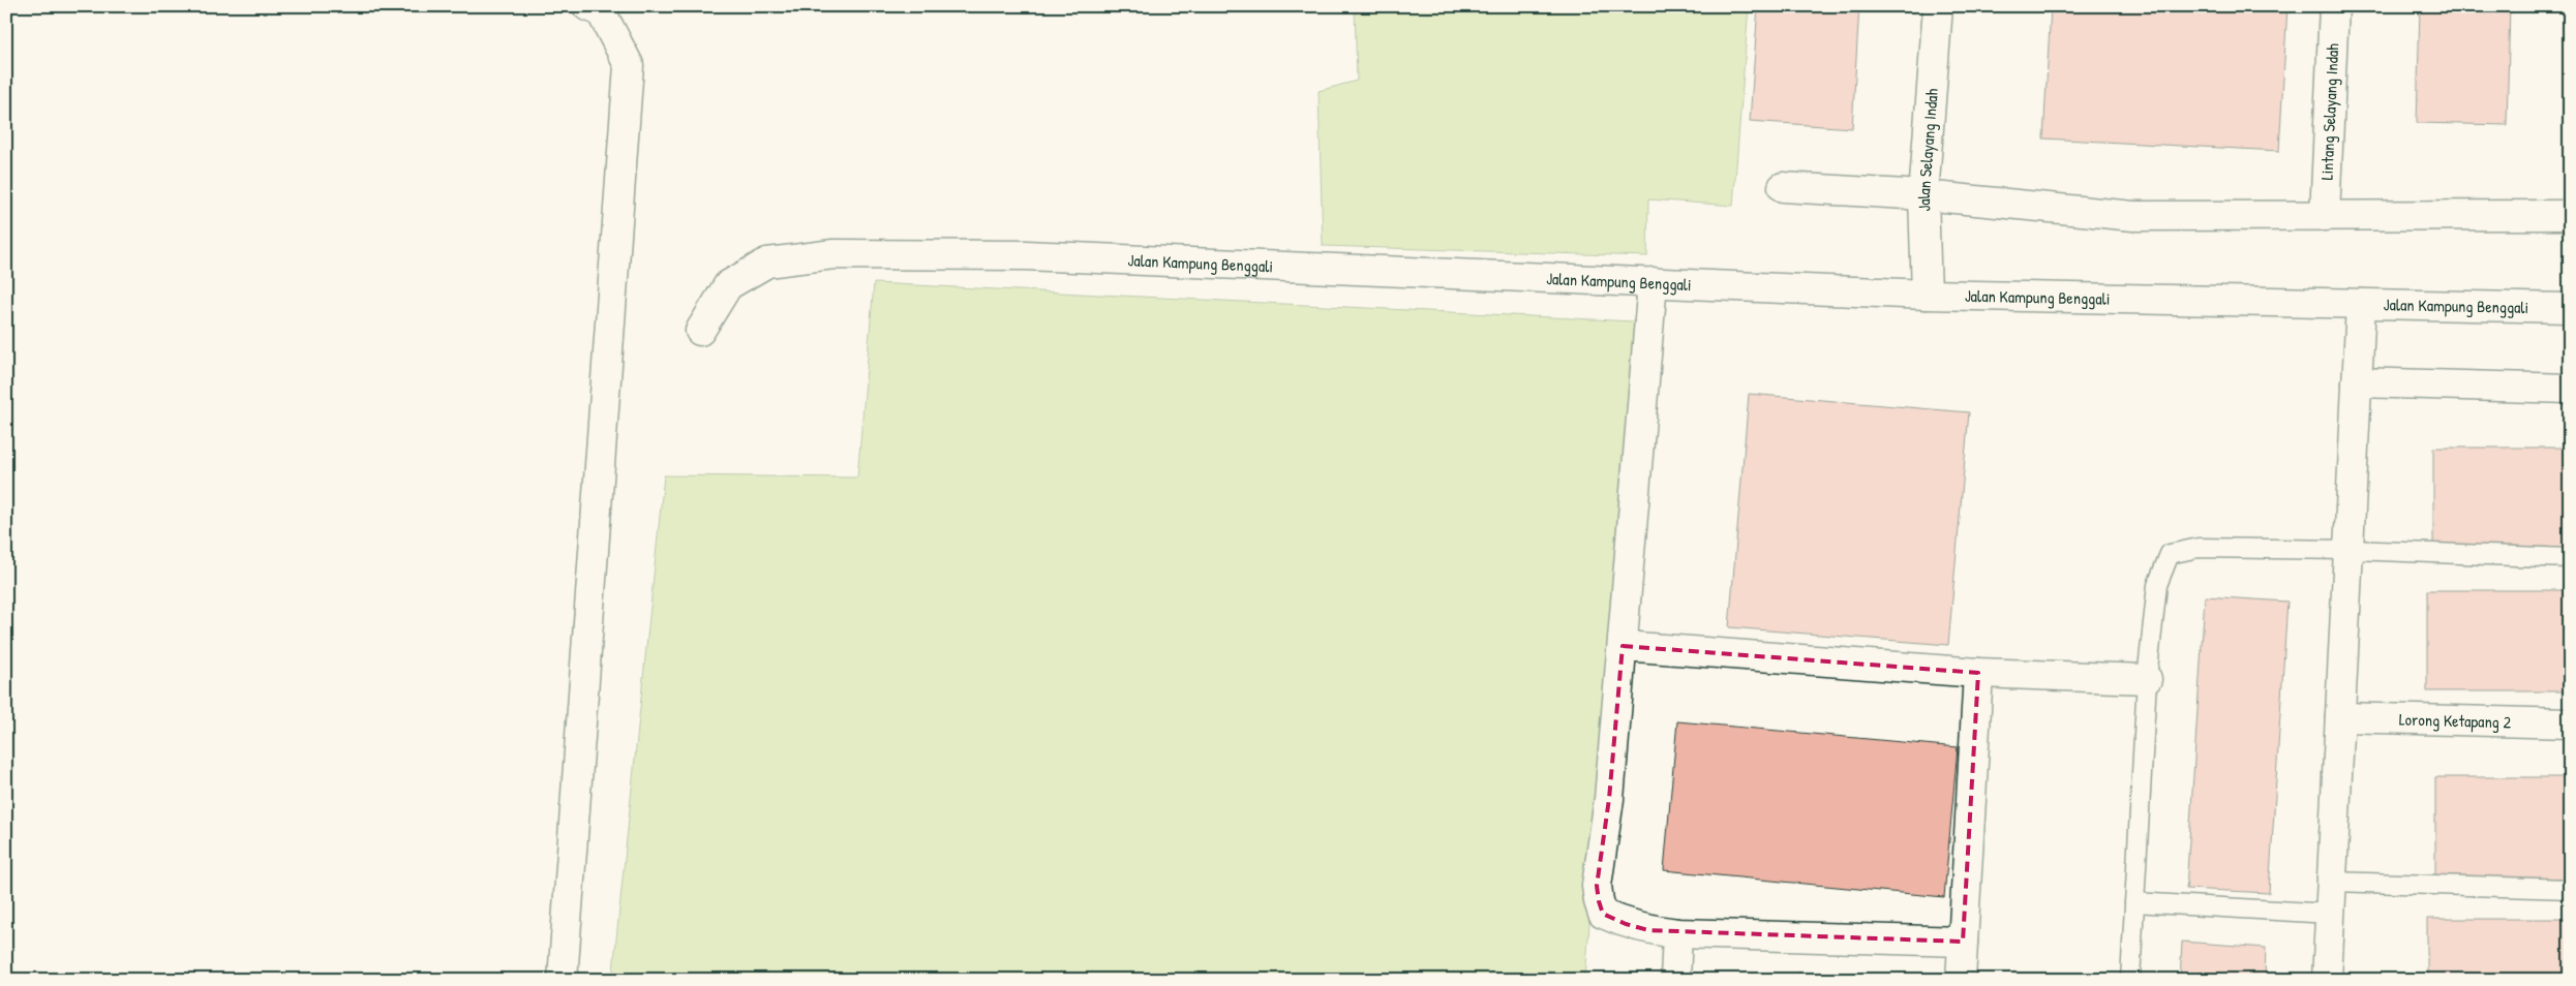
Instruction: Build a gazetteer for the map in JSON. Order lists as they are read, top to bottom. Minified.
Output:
{"streets":{"street":["Lintang Selayang Indah","Jalan Selayang Indah","Jalan Kampung Benggali","Lorong Ketapang 2"]},"crossings":[["Jalan Selayang Indah","Jalan Kampung Benggali"]]}
